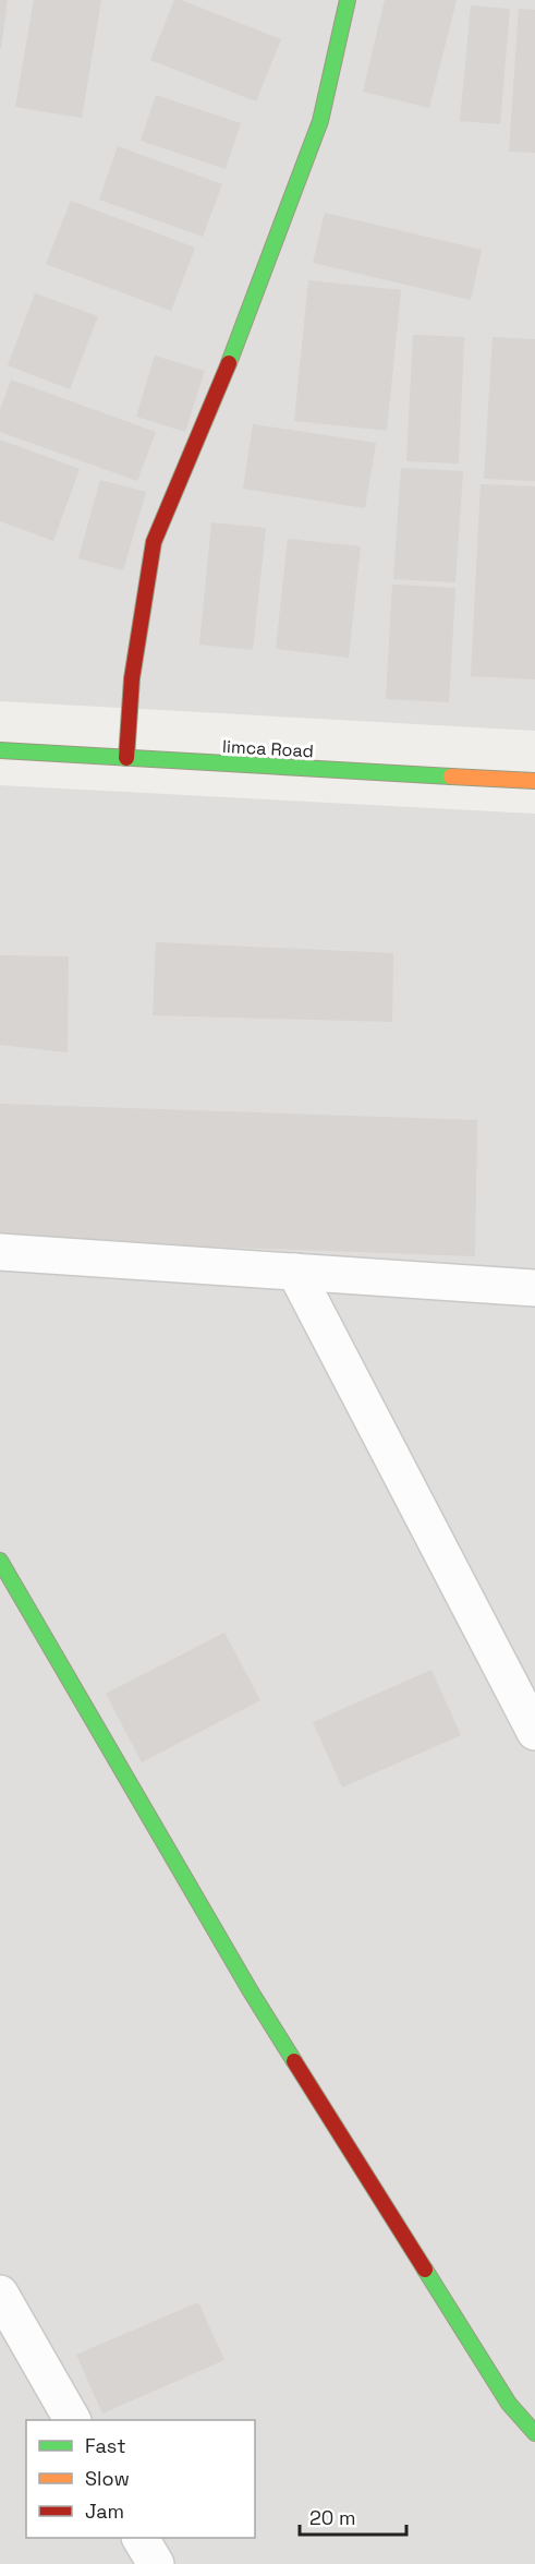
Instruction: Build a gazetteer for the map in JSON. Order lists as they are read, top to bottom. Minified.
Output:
{"streets":{"street":["limca Road"]},"legend":["Fast","Slow","Jam"],"scale_bar":"20 m"}
